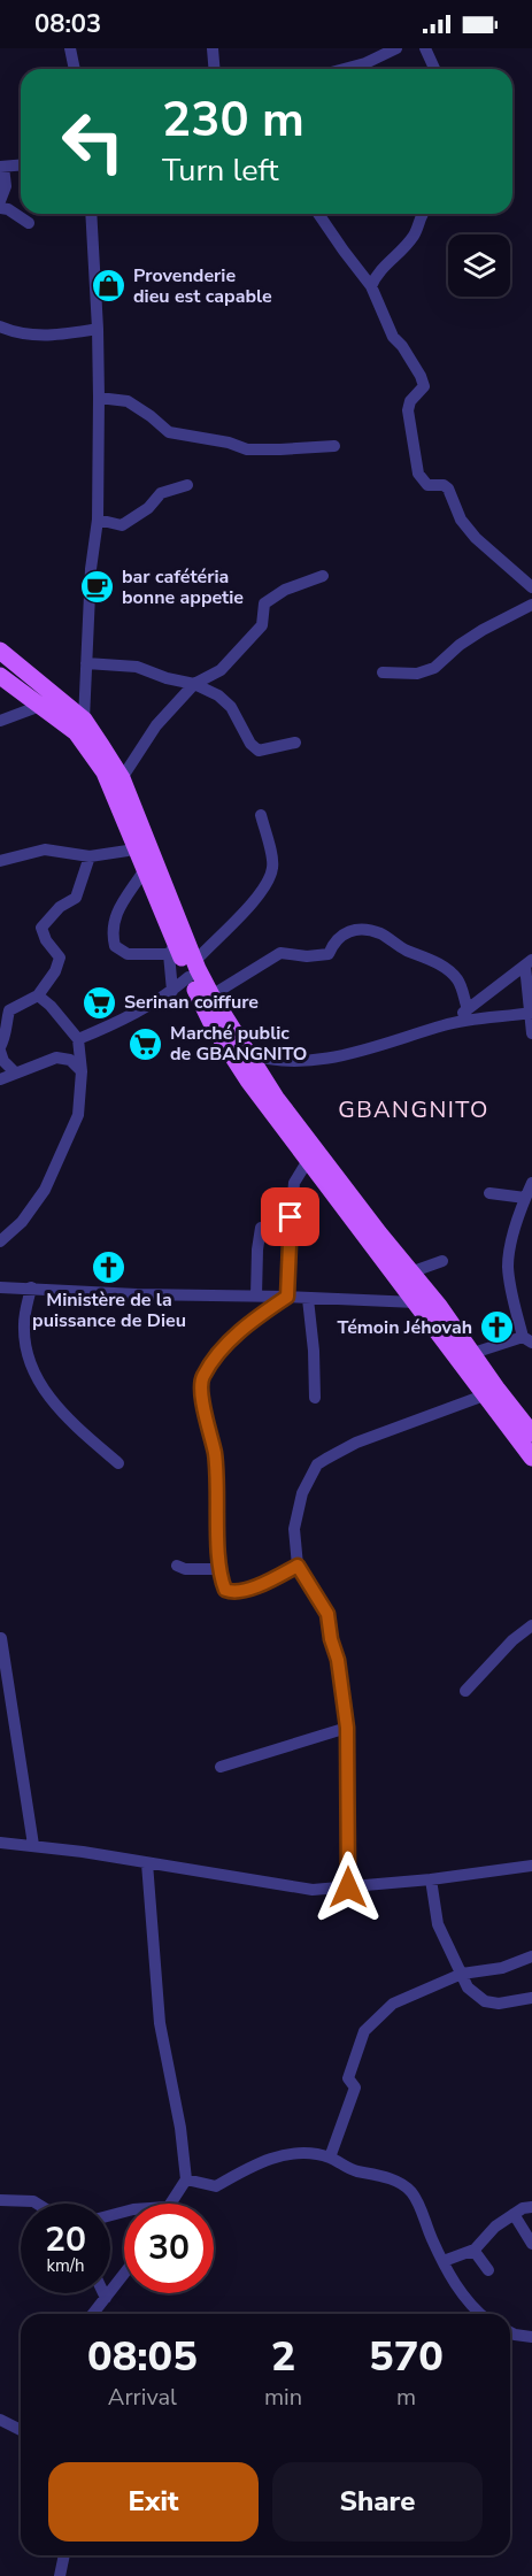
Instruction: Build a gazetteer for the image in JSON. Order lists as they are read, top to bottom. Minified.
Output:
{"districts":["GBANGNITO"],"places":{"shop":["Provenderie dieu est capable"],"cafe":["bar cafétéria bonne appetie"],"supermarket":["Serinan coiffure","Marché public de GBANGNITO"],"church":["Ministère de la puissance de Dieu","Témoin Jéhovah"]},"page":{"status":"08:03","turn":["230 m","Turn left"],"speed":"20 km/h","limit":"30","eta":["08:05","Arrival","2","min","570","m"],"buttons":["Exit","Share"]}}
